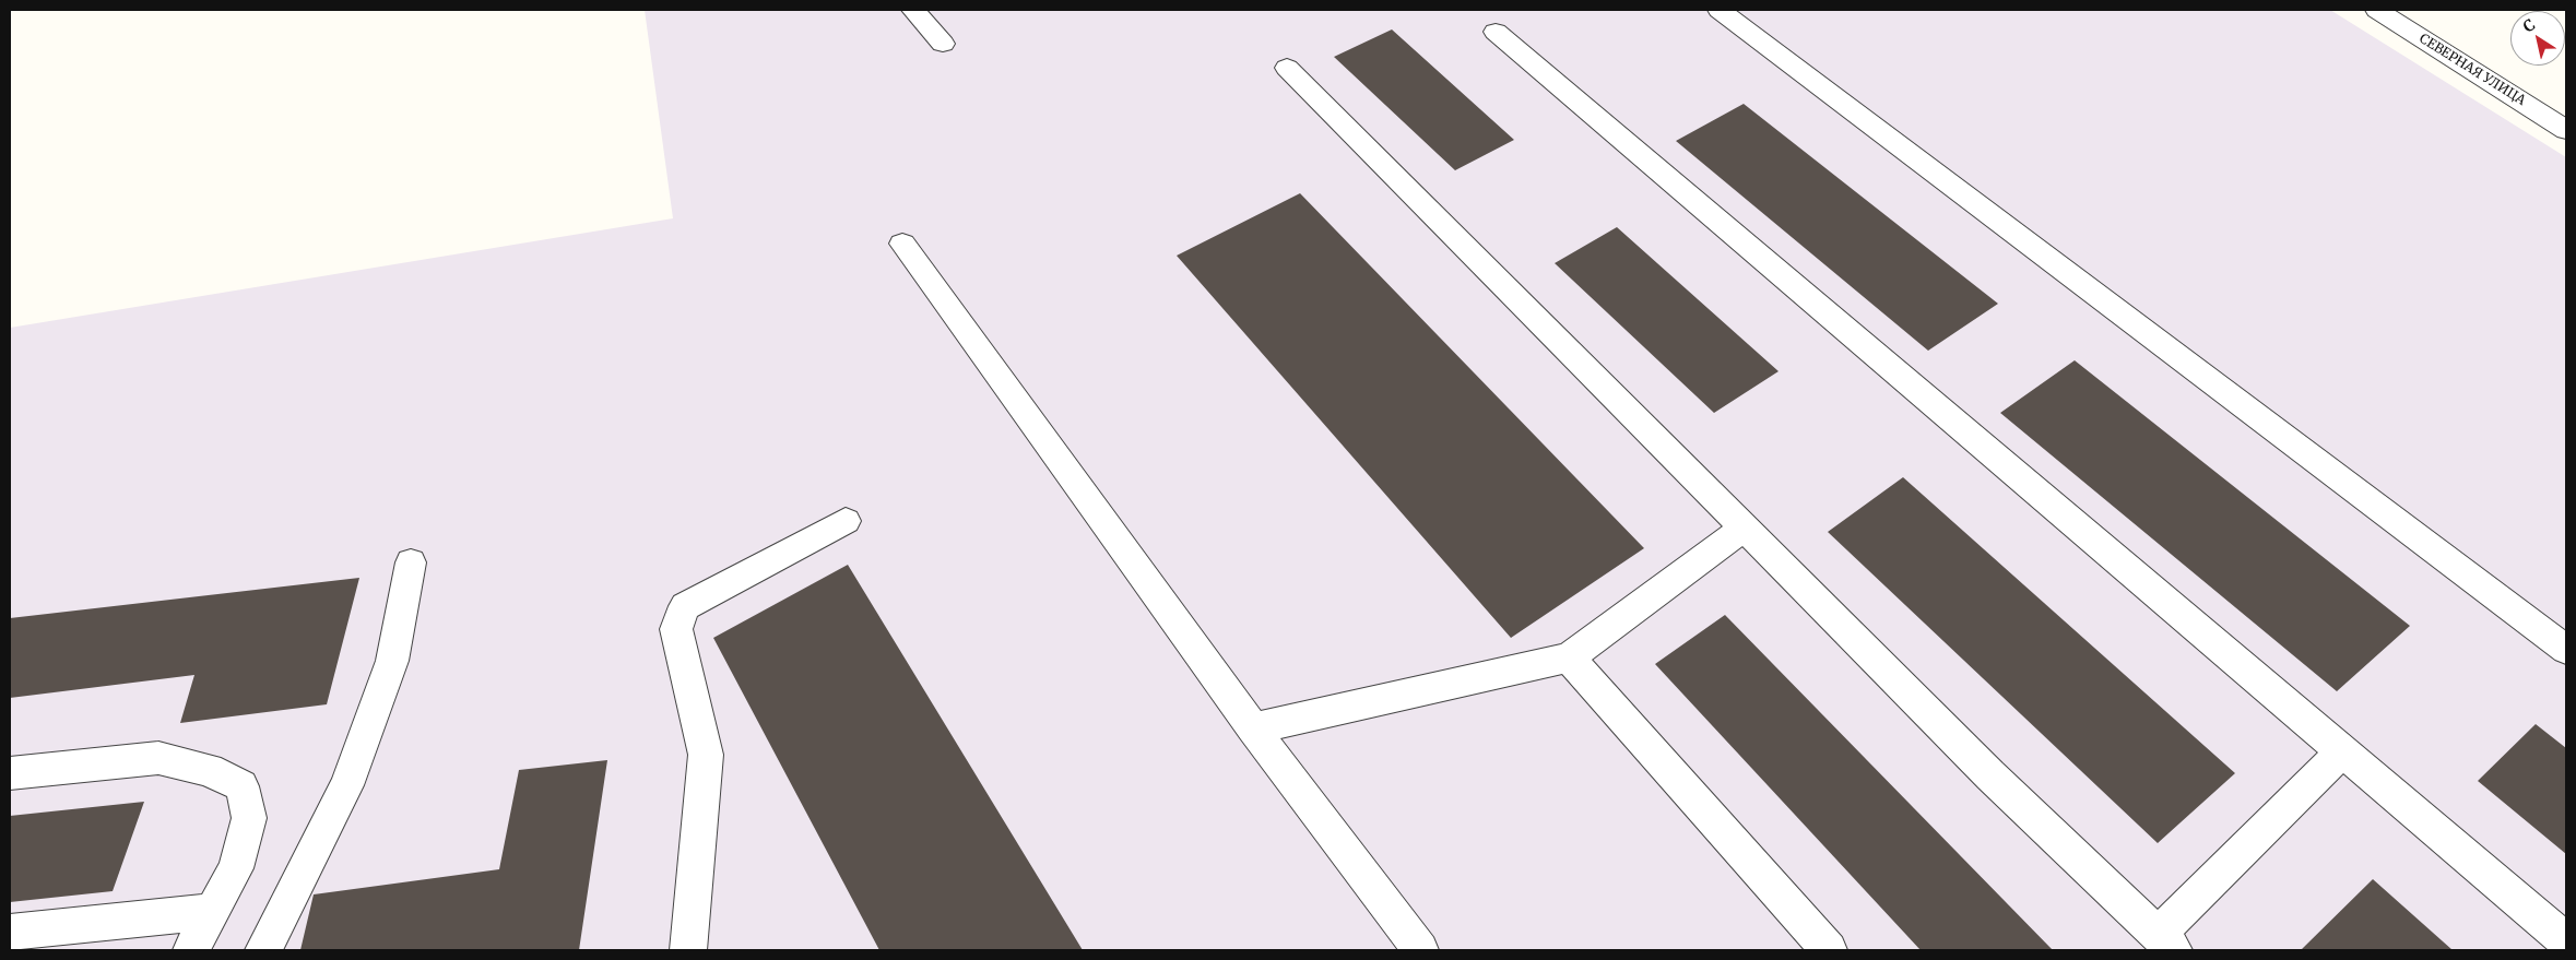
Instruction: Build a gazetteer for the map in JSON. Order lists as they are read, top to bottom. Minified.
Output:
{"streets":{"street":["СЕВЕРНАЯ УЛИЦА"]},"north":"top left"}
